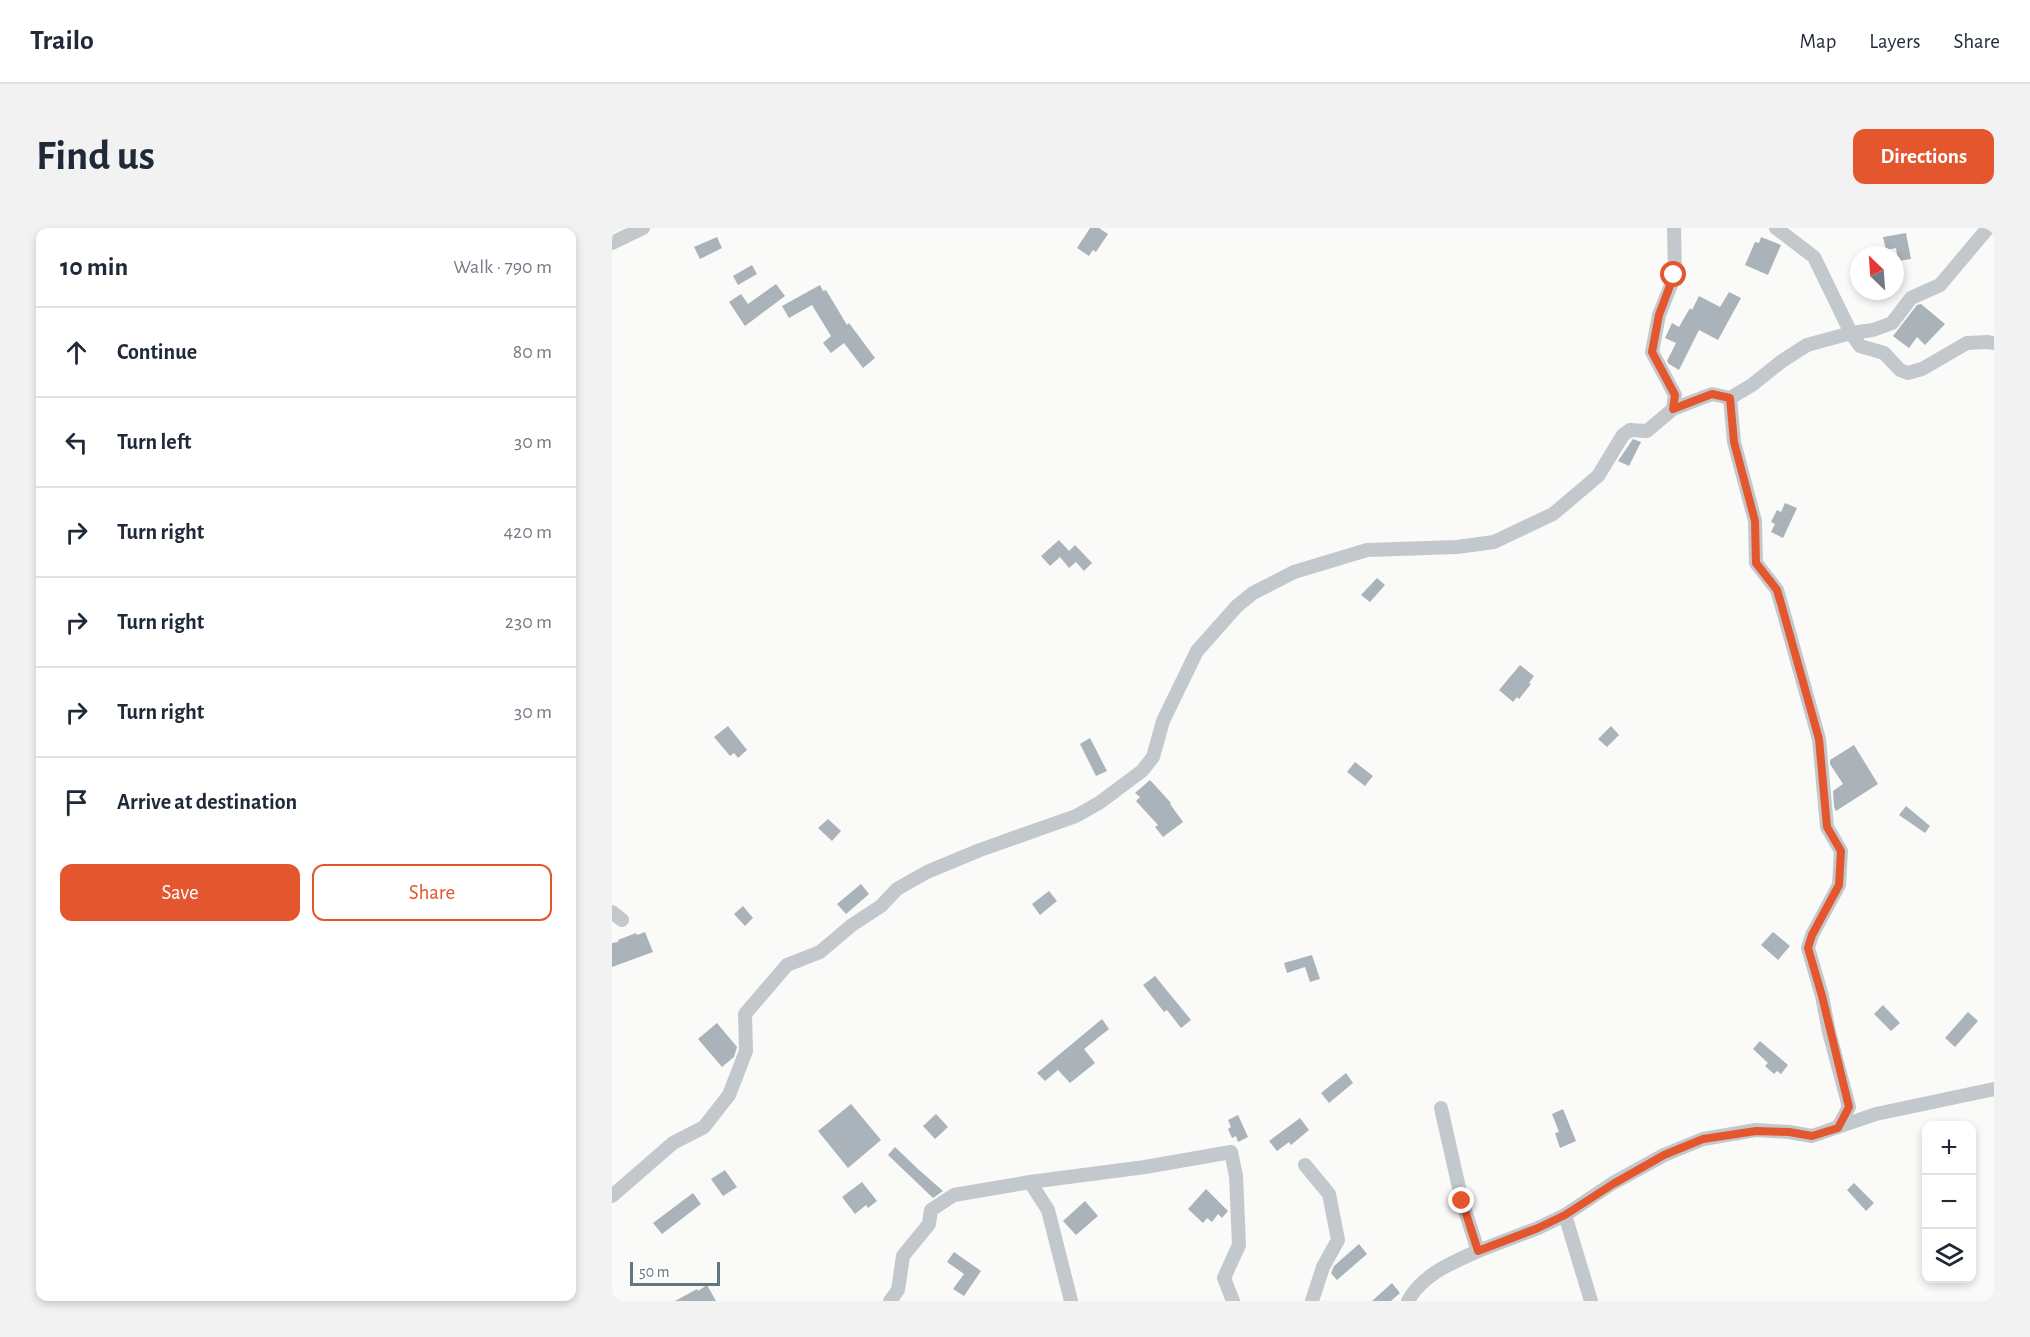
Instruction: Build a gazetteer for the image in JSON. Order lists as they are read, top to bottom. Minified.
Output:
{"scale_bar":"50 m","north":"top left","page":{"header":"Trailo","nav":["Map","Layers","Share"],"buttons":["Directions",["Save","Share"]],"title":"Find us","heading":["10 min","Walk · 790 m"],"list":[["Continue","80 m"],["Turn left","30 m"],["Turn right","420 m"],["Turn right","230 m"],["Turn right","30 m"],"Arrive at destination"],"map_buttons":["+","−"],"scale":"50 m"}}
